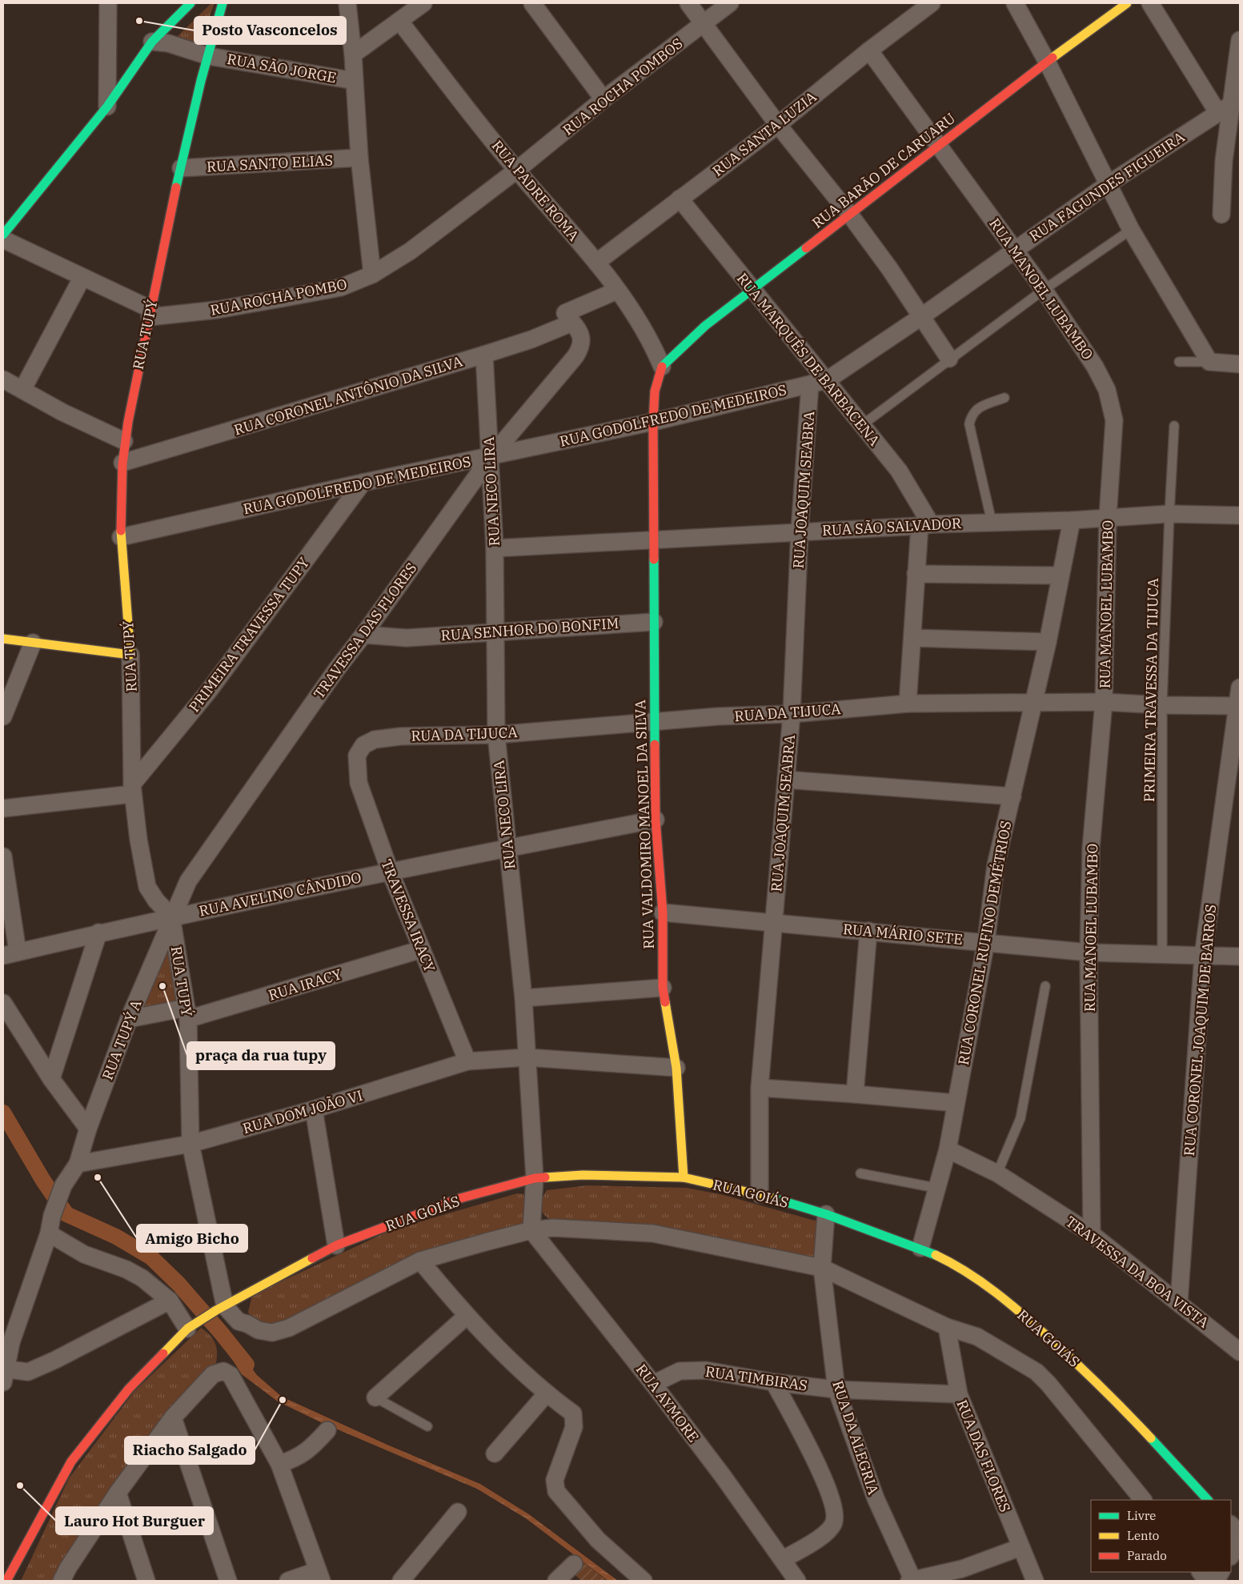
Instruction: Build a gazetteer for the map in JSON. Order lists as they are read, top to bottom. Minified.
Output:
{"streets":{"street":["RUA SÃO JORGE","RUA ROCHA POMBOS","RUA SANTA LUZIA","RUA SANTO ELIAS","RUA BARÃO DE CARUARU","RUA FAGUNDES FIGUEIRA","RUA PADRE ROMA","RUA MANOEL LUBAMBO","RUA ROCHA POMBO","RUA TUPÝ","RUA MARQUÊS DE BARBACENA","RUA CORONEL ANTÔNIO DA SILVA","RUA GODOLFREDO DE MEDEIROS","RUA JOAQUIM SEABRA","RUA NECO LIRA","RUA SÃO SALVADOR","RUA SENHOR DO BONFIM","TRAVESSA DAS FLORES","PRIMEIRA TRAVESSA TUPY","RUA DA TIJUCA","RUA VALDOMIRO MANOEL DA SILVA","RUA AVELINO CÂNDIDO","TRAVESSA IRACY","RUA MÁRIO SETE","RUA CORONEL RUFINO DEMÉTRIOS","RUA IRACY","RUA CORONEL JOAQUIM DE BARROS","RUA TUPÝ A","RUA DOM JOÃO VI","RUA GOIÁS","TRAVESSA DA BOA VISTA","RUA TIMBIRAS","RUA AYMORE","RUA DA ALEGRIA","RUA DAS FLORES"],"lane":["PRIMEIRA TRAVESSA DA TIJUCA"]},"crossings":[["RUA SÃO JORGE","RUA TUPÝ"],["RUA ROCHA POMBOS","RUA PADRE ROMA"],["RUA ROCHA POMBOS","RUA ROCHA POMBO"],["RUA SANTA LUZIA","RUA PADRE ROMA"],["RUA SANTA LUZIA","RUA MANOEL LUBAMBO"],["RUA SANTA LUZIA","RUA MARQUÊS DE BARBACENA"],["RUA SANTO ELIAS","RUA TUPÝ"],["RUA BARÃO DE CARUARU","RUA PADRE ROMA"],["RUA BARÃO DE CARUARU","RUA MANOEL LUBAMBO"],["RUA BARÃO DE CARUARU","RUA MARQUÊS DE BARBACENA"],["RUA BARÃO DE CARUARU","RUA VALDOMIRO MANOEL DA SILVA"],["RUA FAGUNDES FIGUEIRA","RUA MANOEL LUBAMBO"],["RUA FAGUNDES FIGUEIRA","RUA MARQUÊS DE BARBACENA"],["RUA FAGUNDES FIGUEIRA","RUA GODOLFREDO DE MEDEIROS"],["RUA FAGUNDES FIGUEIRA","RUA JOAQUIM SEABRA"],["RUA PADRE ROMA","RUA ROCHA POMBO"],["RUA PADRE ROMA","RUA CORONEL ANTÔNIO DA SILVA"],["RUA PADRE ROMA","RUA VALDOMIRO MANOEL DA SILVA"],["RUA MANOEL LUBAMBO","RUA SÃO SALVADOR"],["RUA MANOEL LUBAMBO","RUA DA TIJUCA"],["RUA MANOEL LUBAMBO","RUA MÁRIO SETE"],["RUA MANOEL LUBAMBO","TRAVESSA DA BOA VISTA"],["RUA ROCHA POMBO","RUA TUPÝ"],["RUA TUPÝ","RUA CORONEL ANTÔNIO DA SILVA"],["RUA TUPÝ","RUA GODOLFREDO DE MEDEIROS"],["RUA TUPÝ","TRAVESSA DAS FLORES"],["RUA TUPÝ","PRIMEIRA TRAVESSA TUPY"],["RUA TUPÝ","RUA AVELINO CÂNDIDO"],["RUA TUPÝ","RUA IRACY"],["RUA TUPÝ","RUA TUPÝ A"],["RUA TUPÝ","RUA DOM JOÃO VI"],["RUA TUPÝ","RUA GOIÁS"],["RUA MARQUÊS DE BARBACENA","RUA GODOLFREDO DE MEDEIROS"],["RUA MARQUÊS DE BARBACENA","RUA JOAQUIM SEABRA"],["RUA MARQUÊS DE BARBACENA","RUA SÃO SALVADOR"],["RUA CORONEL ANTÔNIO DA SILVA","RUA NECO LIRA"],["RUA CORONEL ANTÔNIO DA SILVA","TRAVESSA DAS FLORES"],["RUA GODOLFREDO DE MEDEIROS","RUA JOAQUIM SEABRA"],["RUA GODOLFREDO DE MEDEIROS","RUA NECO LIRA"],["RUA GODOLFREDO DE MEDEIROS","TRAVESSA DAS FLORES"],["RUA GODOLFREDO DE MEDEIROS","PRIMEIRA TRAVESSA TUPY"],["RUA GODOLFREDO DE MEDEIROS","RUA VALDOMIRO MANOEL DA SILVA"],["RUA JOAQUIM SEABRA","RUA SÃO SALVADOR"],["RUA JOAQUIM SEABRA","RUA DA TIJUCA"],["RUA JOAQUIM SEABRA","RUA MÁRIO SETE"],["RUA JOAQUIM SEABRA","RUA GOIÁS"],["RUA NECO LIRA","RUA SÃO SALVADOR"],["RUA NECO LIRA","RUA SENHOR DO BONFIM"],["RUA NECO LIRA","TRAVESSA DAS FLORES"],["RUA NECO LIRA","RUA DA TIJUCA"],["RUA NECO LIRA","RUA AVELINO CÂNDIDO"],["RUA NECO LIRA","RUA DOM JOÃO VI"],["RUA NECO LIRA","RUA GOIÁS"],["RUA NECO LIRA","RUA AYMORE"],["RUA SÃO SALVADOR","PRIMEIRA TRAVESSA DA TIJUCA"],["RUA SÃO SALVADOR","RUA VALDOMIRO MANOEL DA SILVA"],["RUA SÃO SALVADOR","RUA CORONEL RUFINO DEMÉTRIOS"],["RUA SENHOR DO BONFIM","TRAVESSA DAS FLORES"],["RUA SENHOR DO BONFIM","RUA VALDOMIRO MANOEL DA SILVA"],["TRAVESSA DAS FLORES","RUA AVELINO CÂNDIDO"],["TRAVESSA DAS FLORES","RUA TUPÝ A"],["PRIMEIRA TRAVESSA DA TIJUCA","RUA DA TIJUCA"],["PRIMEIRA TRAVESSA DA TIJUCA","RUA MÁRIO SETE"],["RUA DA TIJUCA","RUA VALDOMIRO MANOEL DA SILVA"],["RUA DA TIJUCA","TRAVESSA IRACY"],["RUA DA TIJUCA","RUA CORONEL RUFINO DEMÉTRIOS"],["RUA DA TIJUCA","RUA CORONEL JOAQUIM DE BARROS"],["RUA VALDOMIRO MANOEL DA SILVA","RUA AVELINO CÂNDIDO"],["RUA VALDOMIRO MANOEL DA SILVA","RUA MÁRIO SETE"],["RUA VALDOMIRO MANOEL DA SILVA","RUA DOM JOÃO VI"],["RUA VALDOMIRO MANOEL DA SILVA","RUA GOIÁS"],["RUA AVELINO CÂNDIDO","TRAVESSA IRACY"],["RUA AVELINO CÂNDIDO","RUA TUPÝ A"],["TRAVESSA IRACY","RUA IRACY"],["TRAVESSA IRACY","RUA DOM JOÃO VI"],["RUA MÁRIO SETE","RUA CORONEL RUFINO DEMÉTRIOS"],["RUA MÁRIO SETE","RUA CORONEL JOAQUIM DE BARROS"],["RUA CORONEL RUFINO DEMÉTRIOS","RUA GOIÁS"],["RUA CORONEL RUFINO DEMÉTRIOS","TRAVESSA DA BOA VISTA"],["RUA IRACY","RUA TUPÝ A"],["RUA CORONEL JOAQUIM DE BARROS","TRAVESSA DA BOA VISTA"],["RUA TUPÝ A","RUA DOM JOÃO VI"],["RUA GOIÁS","RUA DA ALEGRIA"],["RUA TIMBIRAS","RUA AYMORE"],["RUA TIMBIRAS","RUA DA ALEGRIA"],["RUA TIMBIRAS","RUA DAS FLORES"]],"places":["Posto Vasconcelos","praça da rua tupy","Amigo Bicho","Riacho Salgado","Lauro Hot Burguer"],"legend":["Livre","Lento","Parado"]}
